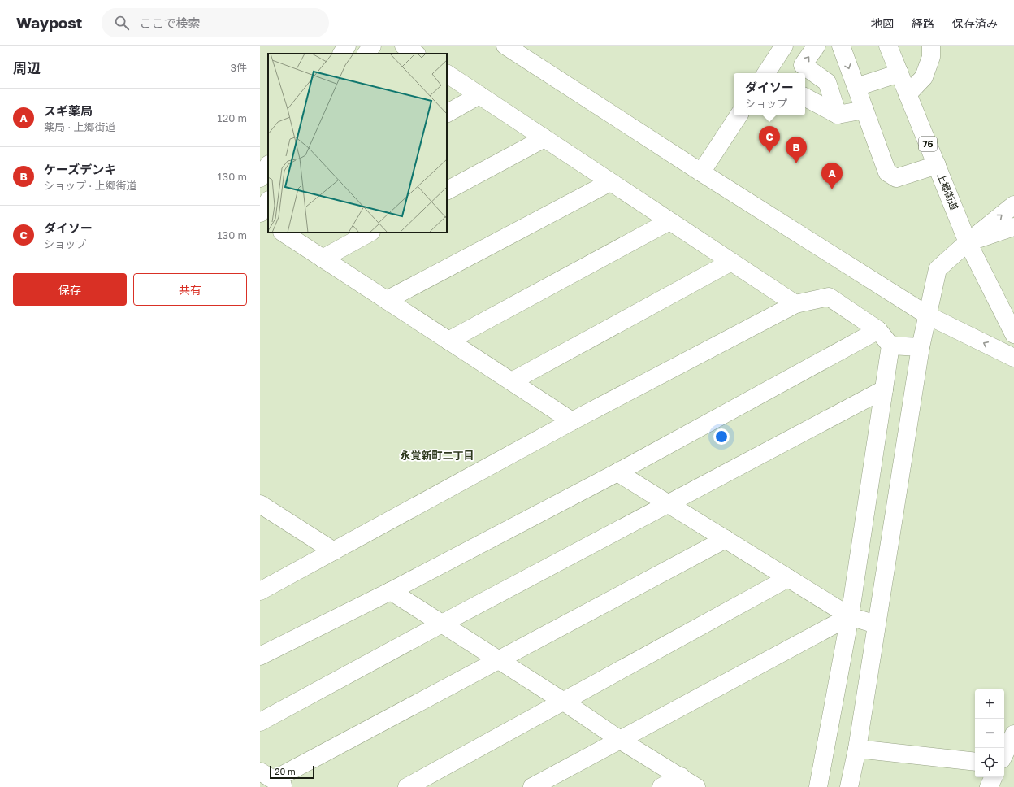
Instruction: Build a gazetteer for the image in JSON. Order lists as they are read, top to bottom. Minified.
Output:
{"streets":{"main road":["76","上郷街道"]},"districts":["永覚新町二丁目"],"scale_bar":"20 m","page":{"header":"Waypost","search":"ここで検索","nav":["地図","経路","保存済み"],"heading":["周辺","3件"],"popup":["ダイソー","ショップ"],"list":[{"mark":"A","name":"スギ薬局","note":"薬局 · 上郷街道","value":"120 m"},{"mark":"B","name":"ケーズデンキ","note":"ショップ · 上郷街道","value":"130 m"},{"mark":"C","name":"ダイソー","note":"ショップ","value":"130 m"}],"pins":["C","B","A"],"buttons":["保存","共有"],"map_buttons":["+","−"],"scale":"20 m"}}
